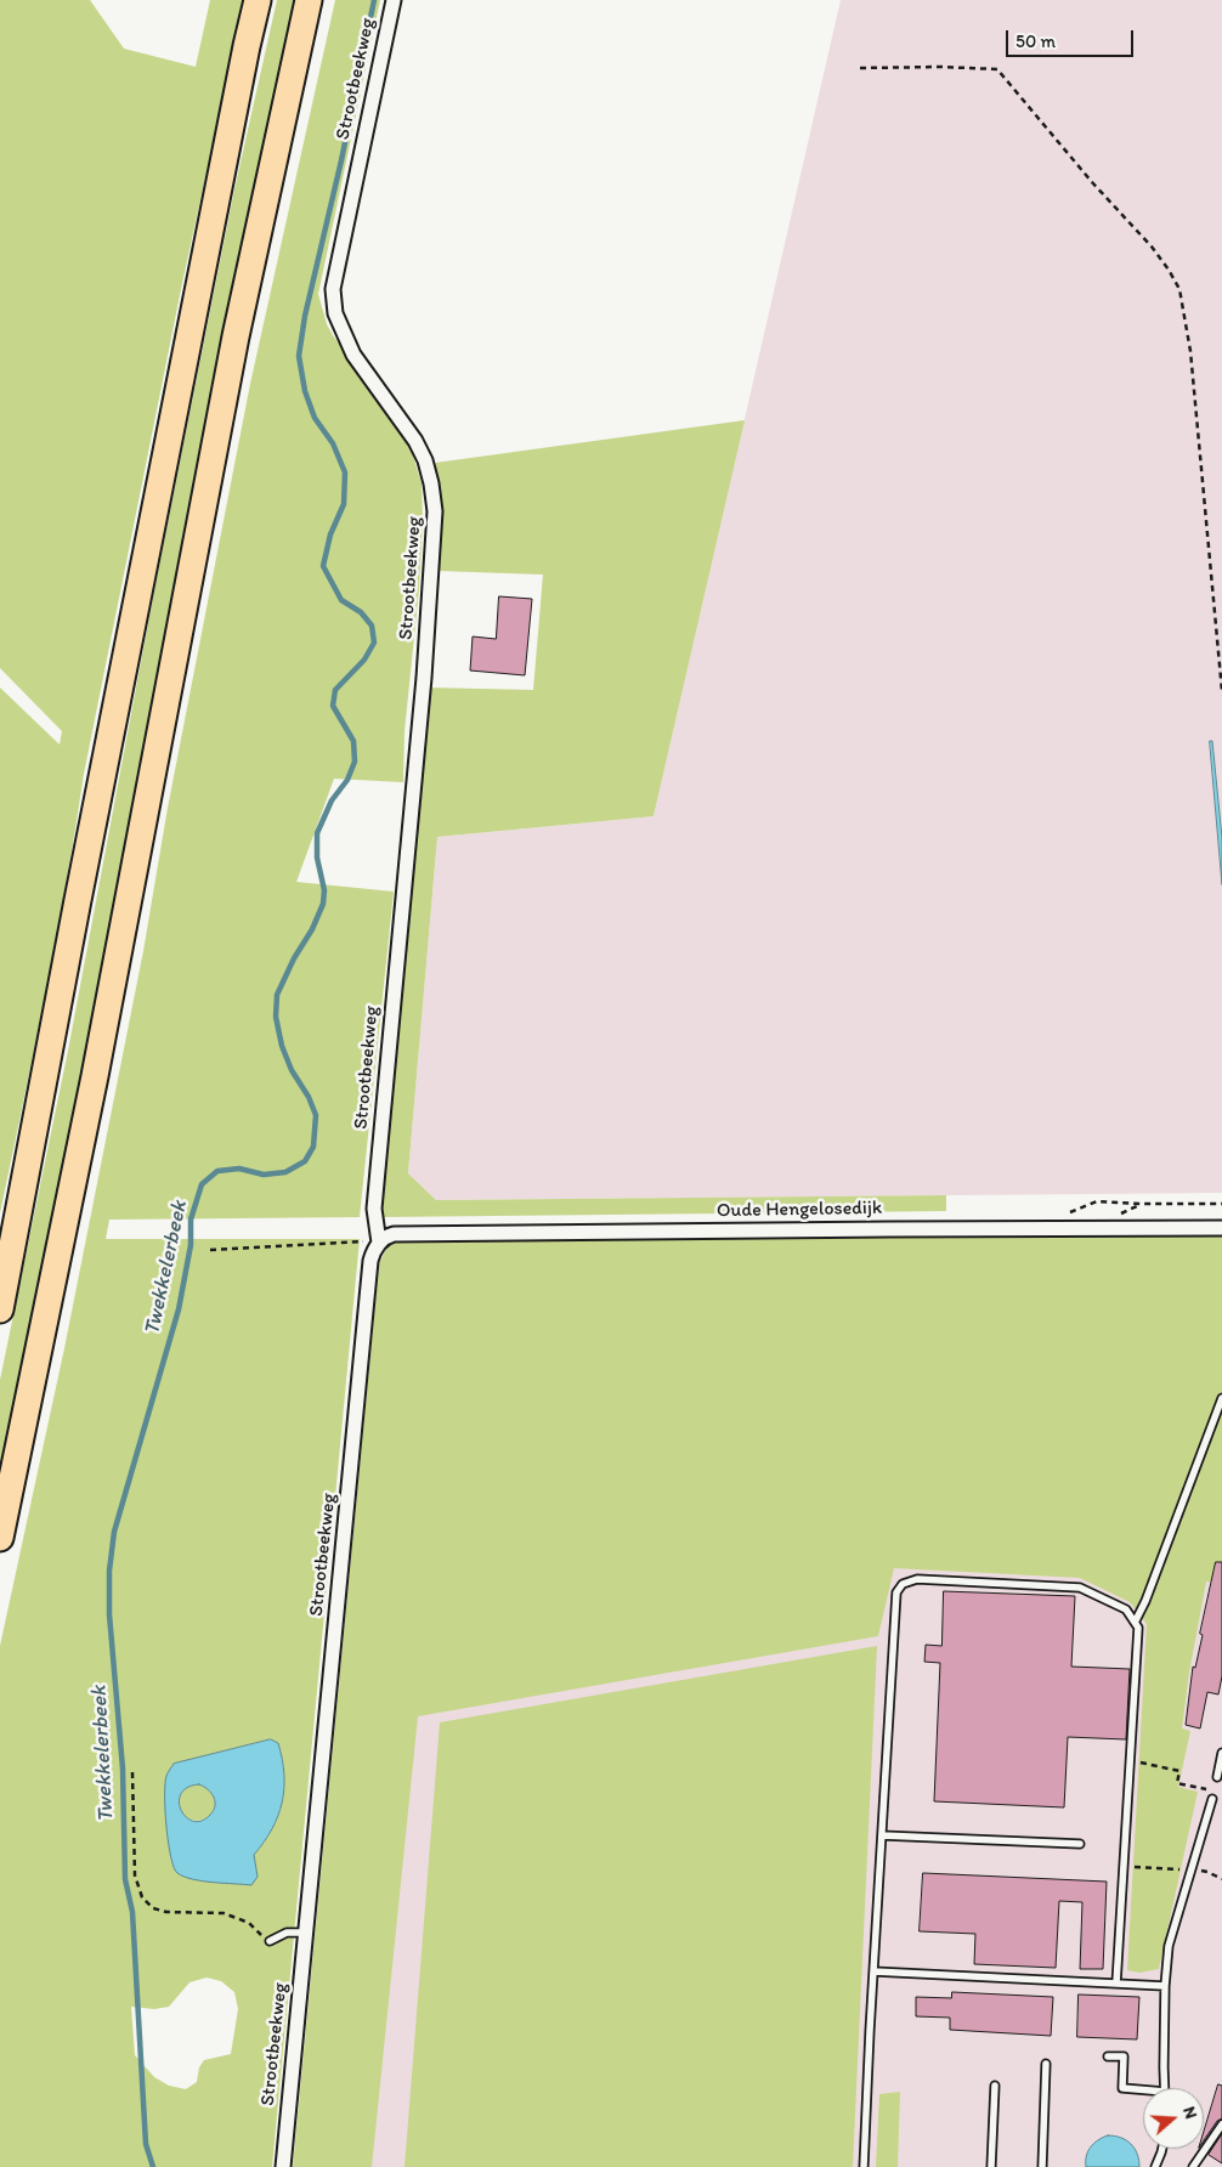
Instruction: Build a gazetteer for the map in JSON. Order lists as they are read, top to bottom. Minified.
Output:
{"streets":{"street":["Strootbeekweg","Oude Hengelosedijk"]},"crossings":[["Strootbeekweg","Oude Hengelosedijk"]],"water":["Twekkelerbeek"],"scale_bar":"50 m","north":"right"}
